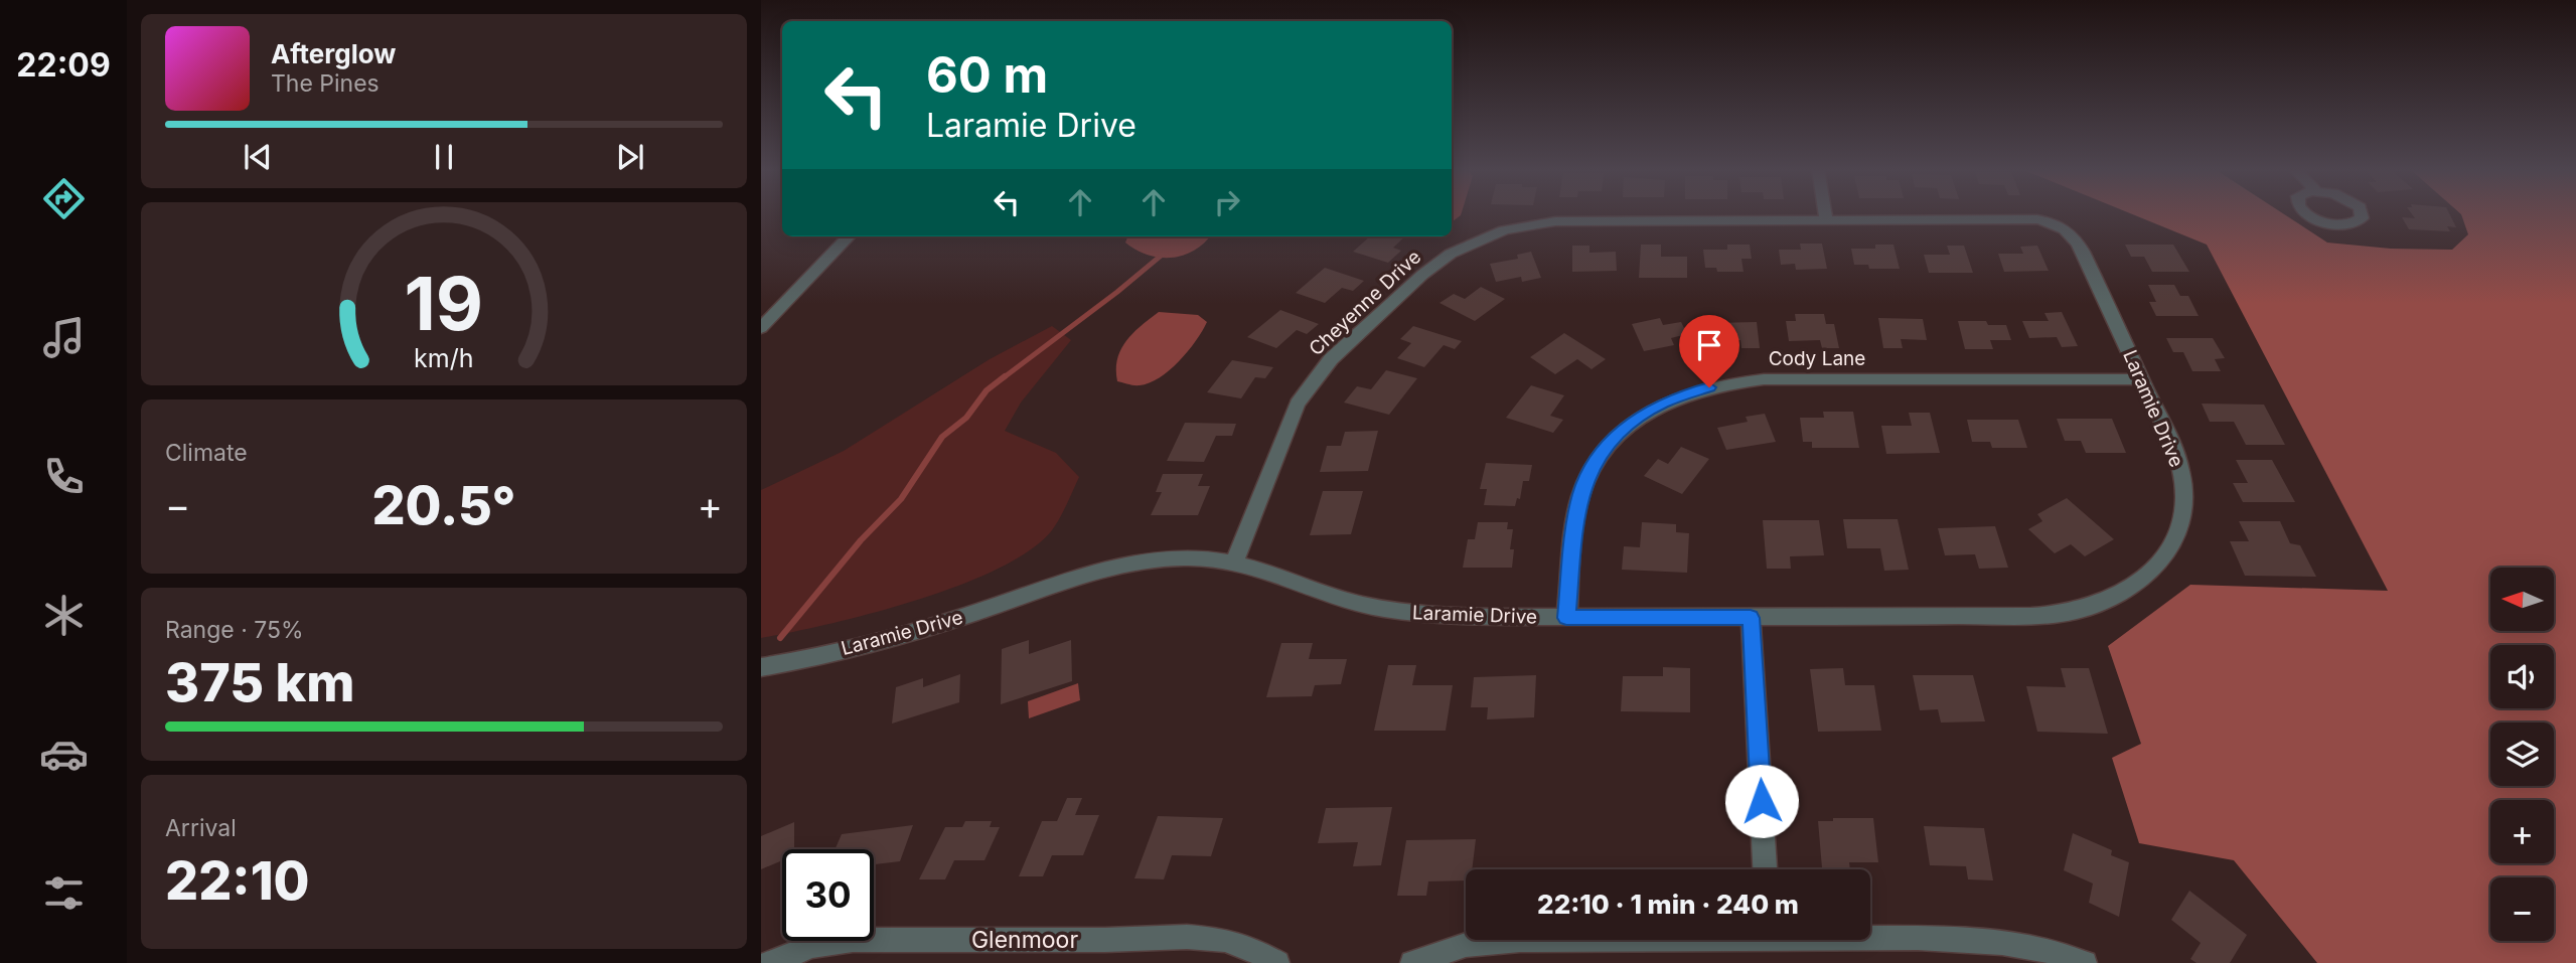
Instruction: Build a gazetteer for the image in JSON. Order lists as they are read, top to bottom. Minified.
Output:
{"streets":{"street":["Cheyenne Drive","Cody Lane","Laramie Drive","Glenmoor"]},"crossings":[["Cheyenne Drive","Laramie Drive"],["Cody Lane","Laramie Drive"]],"north":"left","page":{"tabs":"22:09","turn":["60 m","Laramie Drive"],"song":["Afterglow","The Pines"],"tile":["Climate",["Range · 75%","375 km"],["Arrival","22:10"]],"heat":["−","20.5°","+"],"map_buttons":["+","−"],"limit":"30","trip":"22:10 · 1 min · 240 m","gauge":["19","km/h"]}}
